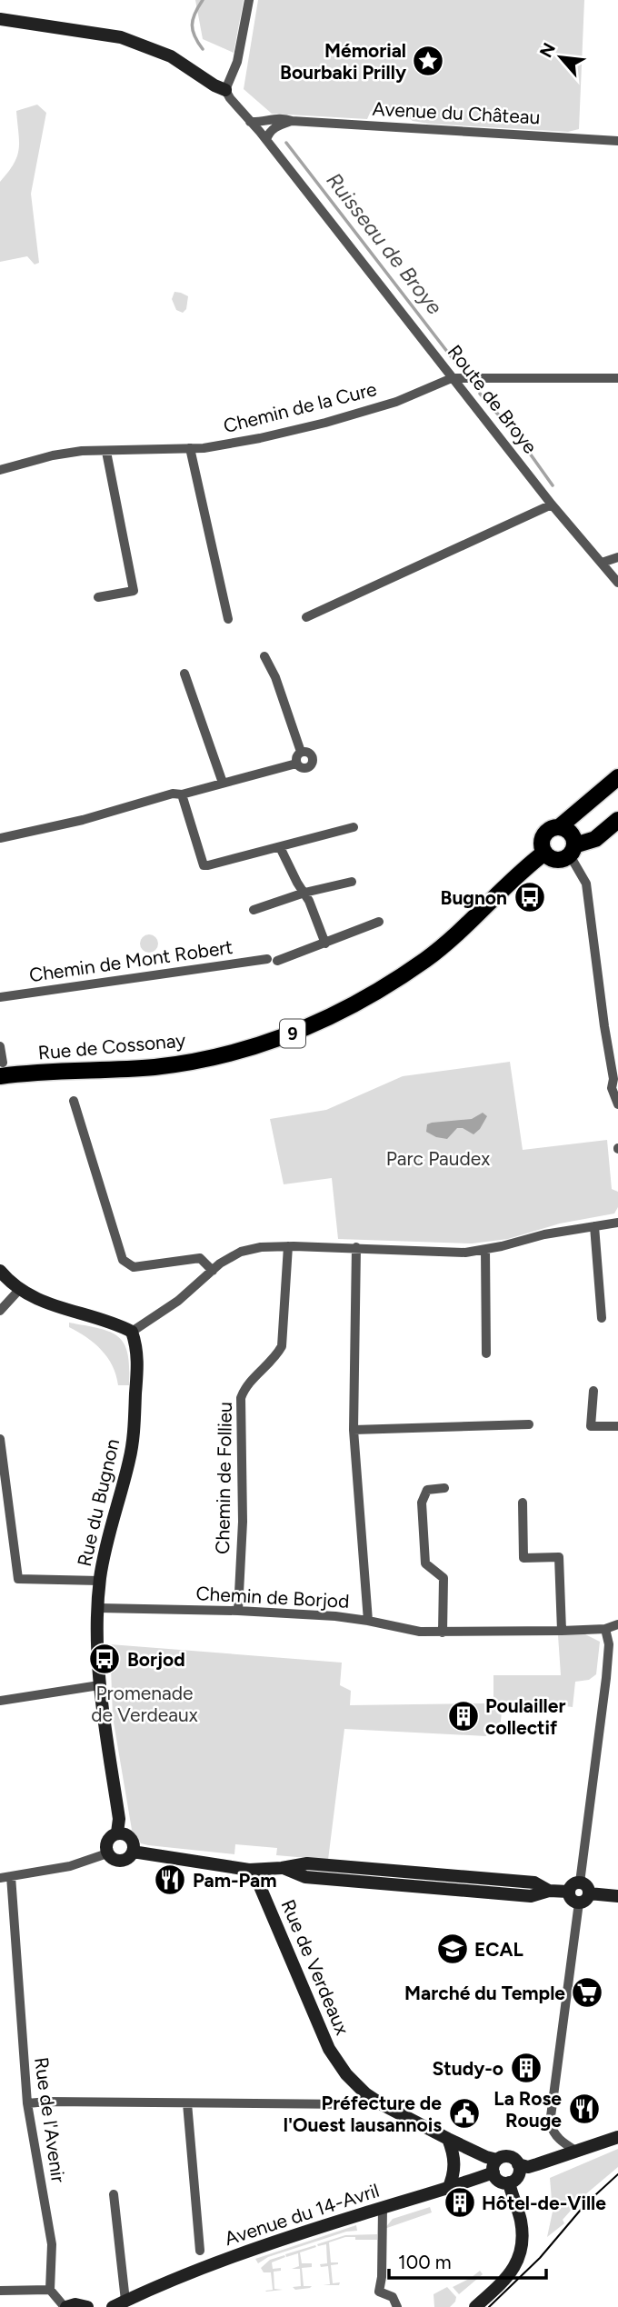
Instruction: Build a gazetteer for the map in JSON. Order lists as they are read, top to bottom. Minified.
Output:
{"streets":{"main road":["9","Rue de Cossonay"],"street":["Avenue du Château","Route de Broye","Chemin de la Cure","Chemin de Mont Robert","Chemin de Follieu","Rue du Bugnon","Chemin de Borjod","Rue de Verdeaux","Rue de l'Avenir","Avenue du 14-Avril"]},"crossings":[["Avenue du Château","Route de Broye"],["Route de Broye","Chemin de la Cure"],["Chemin de Follieu","Chemin de Borjod"],["Rue du Bugnon","Chemin de Borjod"],["Rue de Verdeaux","Avenue du 14-Avril"]],"water":["Ruisseau de Broye"],"parks":["Parc Paudex","Promenade de Verdeaux"],"places":{"place":["Mémorial Bourbaki Prilly"],"bus stop":["Bugnon","Borjod"],"building":["Poulailler collectif","Study-o","Hôtel-de-Ville"],"restaurant":["Pam-Pam","La Rose Rouge"],"school or university":["ECAL"],"supermarket":["Marché du Temple"],"public building":["Préfecture de l'Ouest lausannois"]},"scale_bar":"100 m","north":"top left"}
